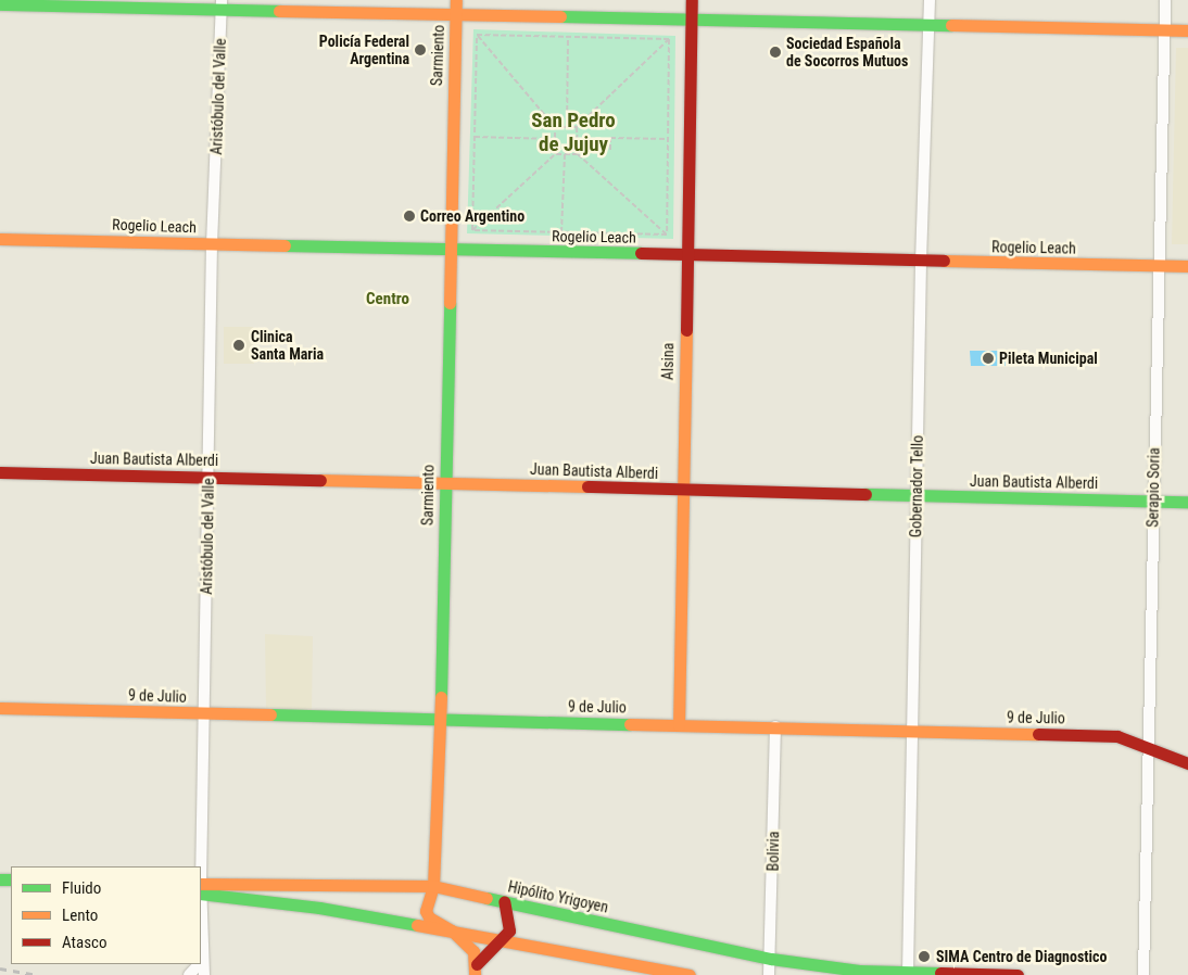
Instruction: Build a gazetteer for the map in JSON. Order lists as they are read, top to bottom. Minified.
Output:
{"streets":{"street":["Sarmiento","Aristóbulo del Valle","Rogelio Leach","Alsina","Juan Bautista Alberdi","Gobernador Tello","Serapio Soria","9 de Julio","Bolivia","Hipólito Yrigoyen"]},"crossings":[["Sarmiento","Rogelio Leach"],["Sarmiento","Juan Bautista Alberdi"],["Sarmiento","9 de Julio"],["Sarmiento","Hipólito Yrigoyen"],["Aristóbulo del Valle","Rogelio Leach"],["Aristóbulo del Valle","Juan Bautista Alberdi"],["Aristóbulo del Valle","9 de Julio"],["Rogelio Leach","Alsina"],["Rogelio Leach","Gobernador Tello"],["Rogelio Leach","Serapio Soria"],["Alsina","Juan Bautista Alberdi"],["Alsina","9 de Julio"],["Juan Bautista Alberdi","Gobernador Tello"],["Juan Bautista Alberdi","Serapio Soria"],["Gobernador Tello","9 de Julio"],["Gobernador Tello","Hipólito Yrigoyen"],["Serapio Soria","9 de Julio"],["9 de Julio","Bolivia"],["Bolivia","Hipólito Yrigoyen"]],"districts":["San Pedro de Jujuy","Centro"],"places":["Policía Federal Argentina","Sociedad Española de Socorros Mutuos","Correo Argentino","Clinica Santa Maria","Pileta Municipal","SIMA Centro de Diagnostico"],"legend":["Fluido","Lento","Atasco"]}
